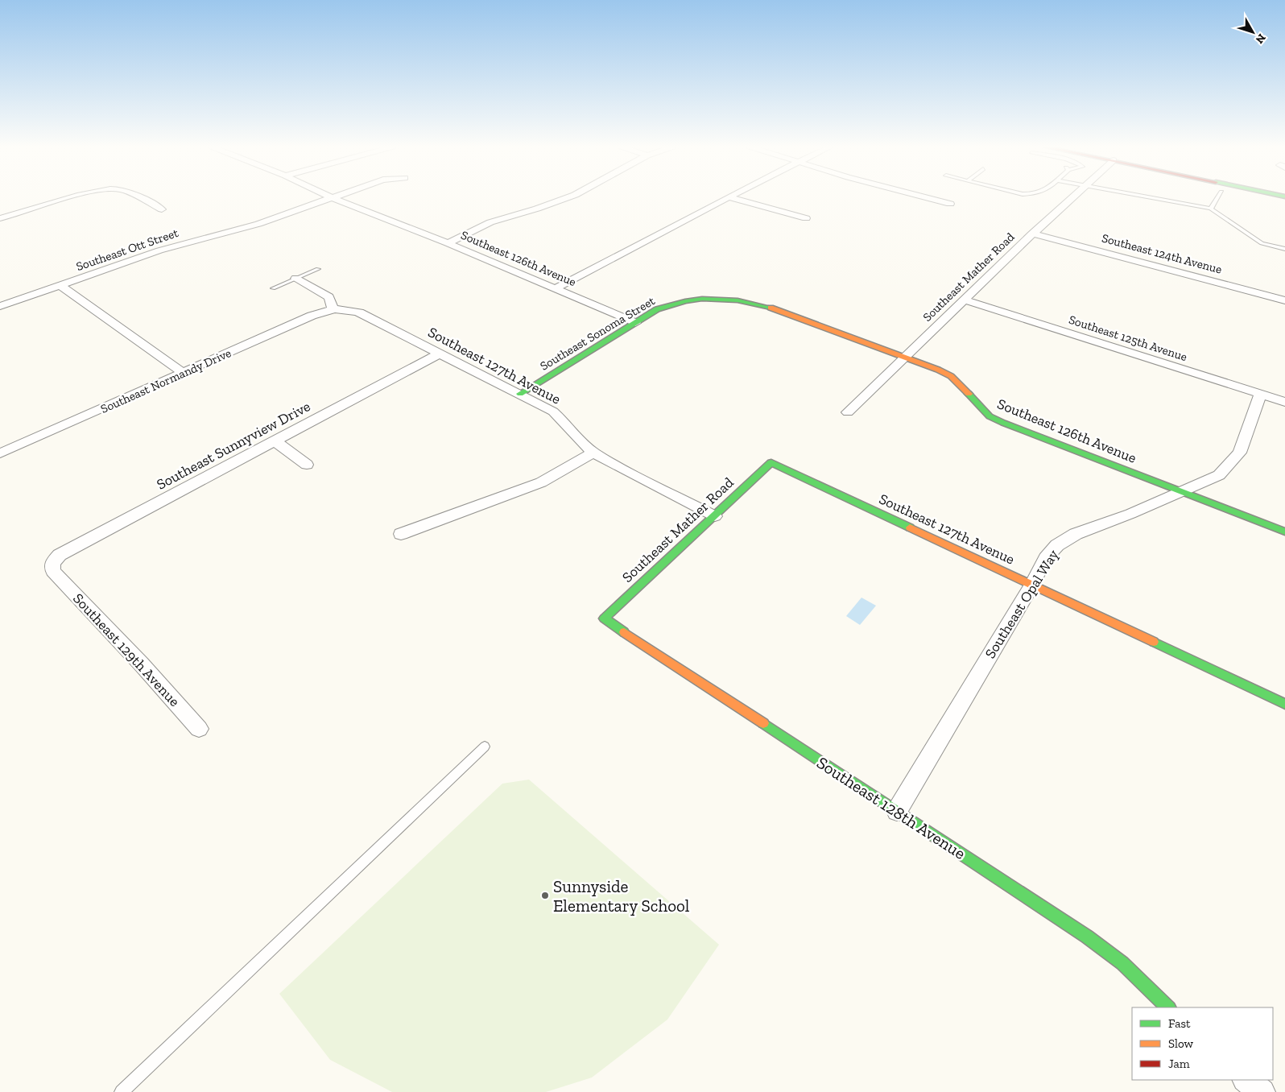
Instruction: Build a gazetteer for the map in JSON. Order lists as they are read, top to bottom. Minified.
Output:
{"streets":{"street":["Southeast Ott Street","Southeast 124th Avenue","Southeast 126th Avenue","Southeast Mather Road","Southeast Sonoma Street","Southeast 125th Avenue","Southeast 127th Avenue","Southeast Normandy Drive","Southeast Sunnyview Drive","Southeast Opal Way","Southeast 129th Avenue","Southeast 128th Avenue"]},"crossings":[["Southeast Ott Street","Southeast 126th Avenue"],["Southeast 124th Avenue","Southeast Mather Road"],["Southeast 126th Avenue","Southeast Mather Road"],["Southeast 126th Avenue","Southeast Sonoma Street"],["Southeast 126th Avenue","Southeast Opal Way"],["Southeast Mather Road","Southeast 125th Avenue"],["Southeast Mather Road","Southeast 127th Avenue"],["Southeast Mather Road","Southeast 128th Avenue"],["Southeast Sonoma Street","Southeast 127th Avenue"],["Southeast 125th Avenue","Southeast Opal Way"],["Southeast 127th Avenue","Southeast Normandy Drive"],["Southeast 127th Avenue","Southeast Sunnyview Drive"],["Southeast 127th Avenue","Southeast Opal Way"],["Southeast Sunnyview Drive","Southeast 129th Avenue"],["Southeast Opal Way","Southeast 128th Avenue"]],"places":["Sunnyside Elementary School"],"legend":["Fast","Slow","Jam"],"north":"bottom right"}
